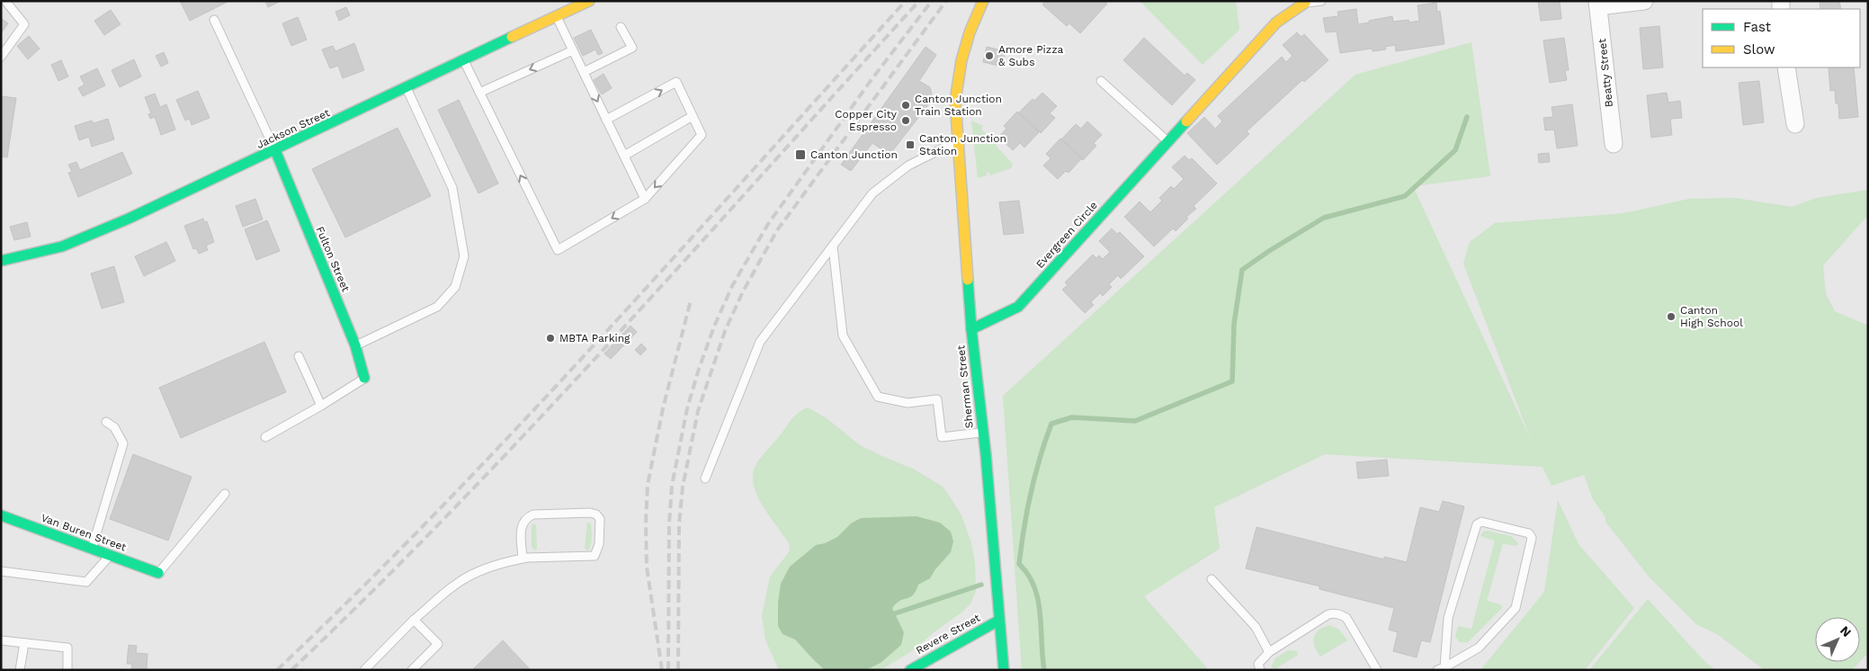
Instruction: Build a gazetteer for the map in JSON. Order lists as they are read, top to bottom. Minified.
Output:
{"streets":{"street":["Beatty Street","Jackson Street","Evergreen Circle","Fulton Street","Sherman Street","Van Buren Street","Revere Street"]},"crossings":[["Jackson Street","Fulton Street"],["Evergreen Circle","Sherman Street"],["Sherman Street","Revere Street"]],"places":{"other":["Amore Pizza & Subs","Canton Junction Train Station","Copper City Espresso","Canton High School","MBTA Parking"],"transit":["Canton Junction Station","Canton Junction"]},"legend":["Fast","Slow"],"north":"top right"}
